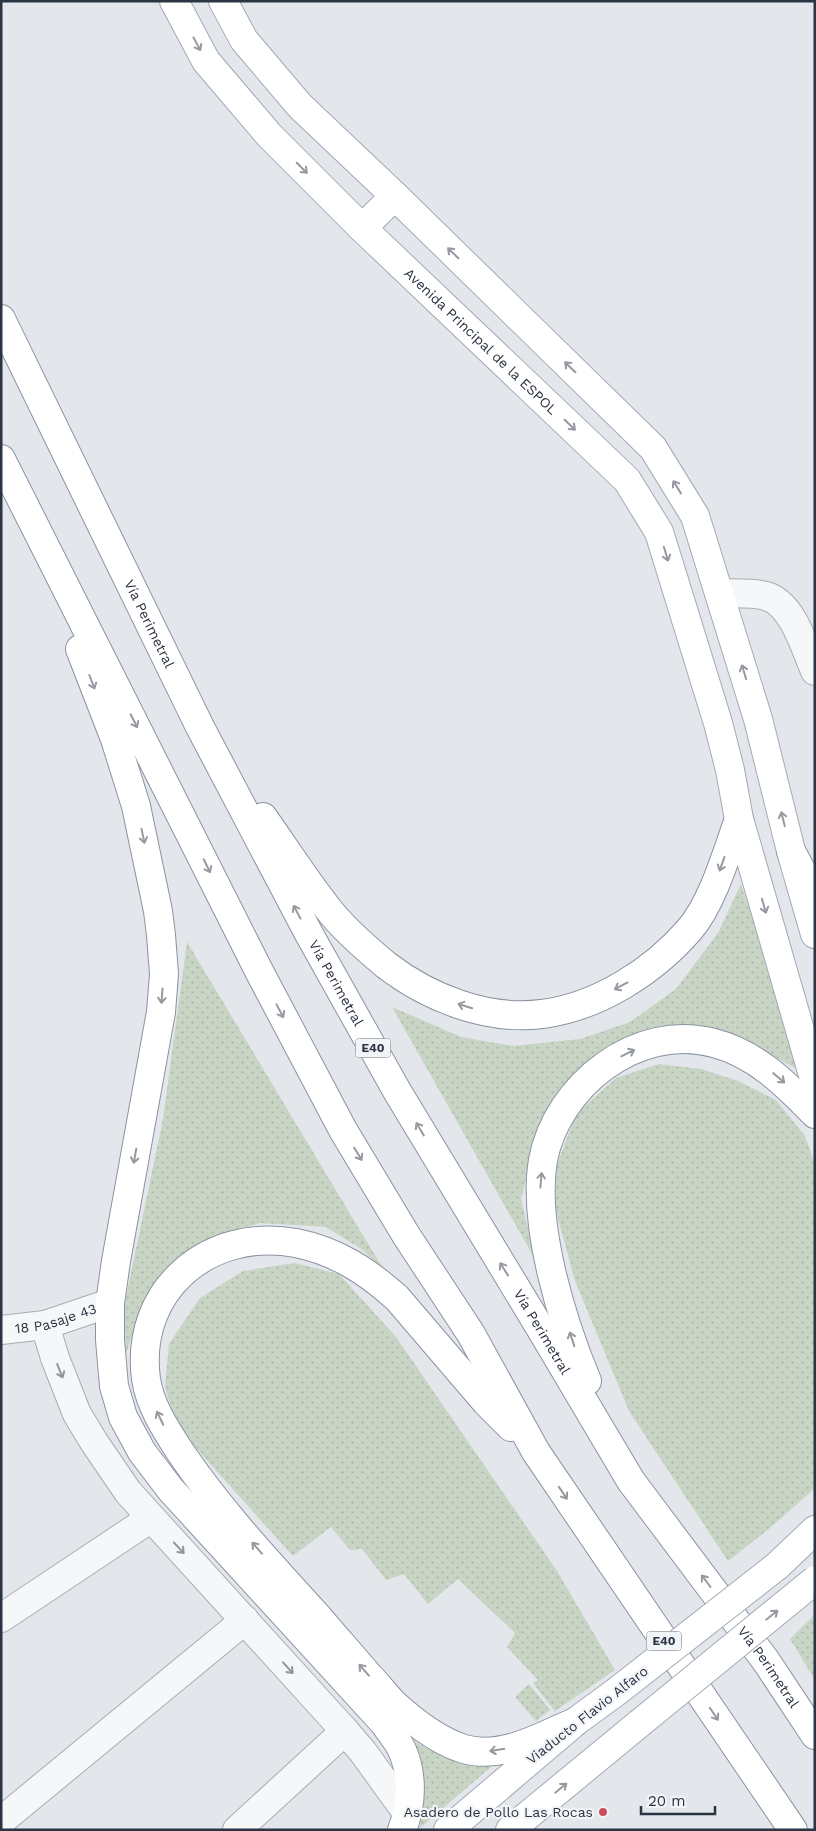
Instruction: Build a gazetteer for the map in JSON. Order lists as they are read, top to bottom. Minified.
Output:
{"streets":{"main road":["Avenida Principal de la ESPOL","Vía Perimetral","E40","Viaducto Flavio Alfaro"],"street":["18 Pasaje 43"]},"places":["Asadero de Pollo Las Rocas"],"scale_bar":"20 m"}
